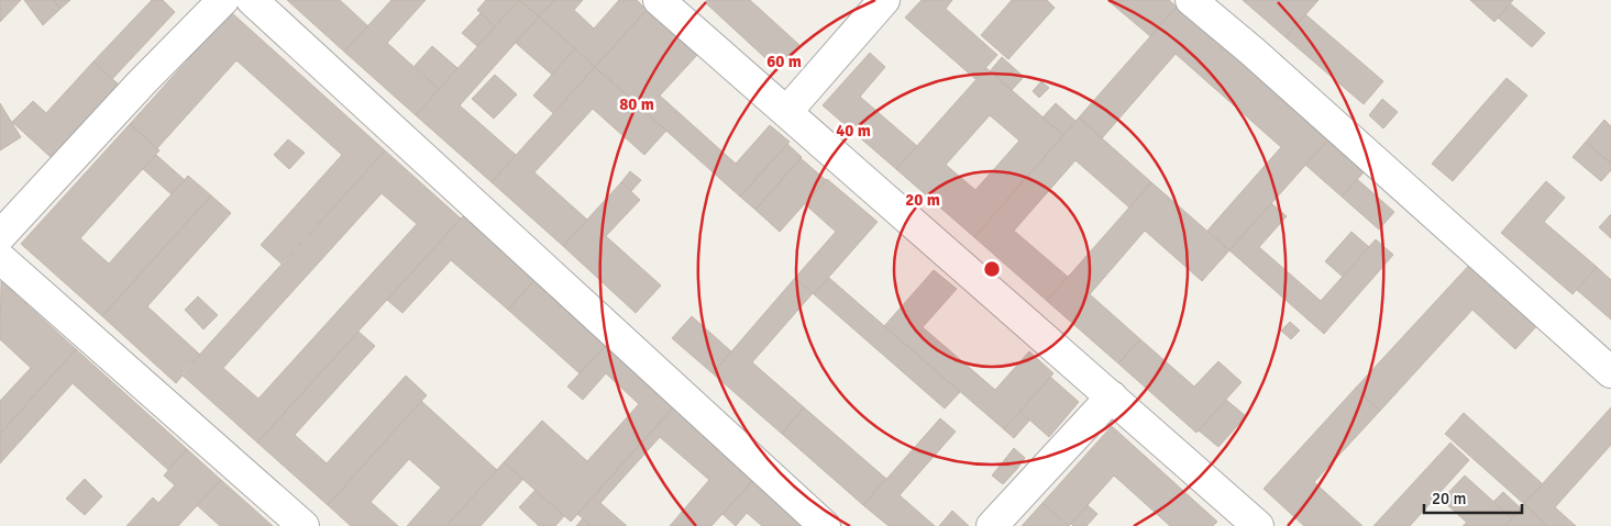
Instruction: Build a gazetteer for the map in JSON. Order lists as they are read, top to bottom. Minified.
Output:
{"scale_bar":"20 m","rings":["60 m","80 m","40 m","20 m"]}
